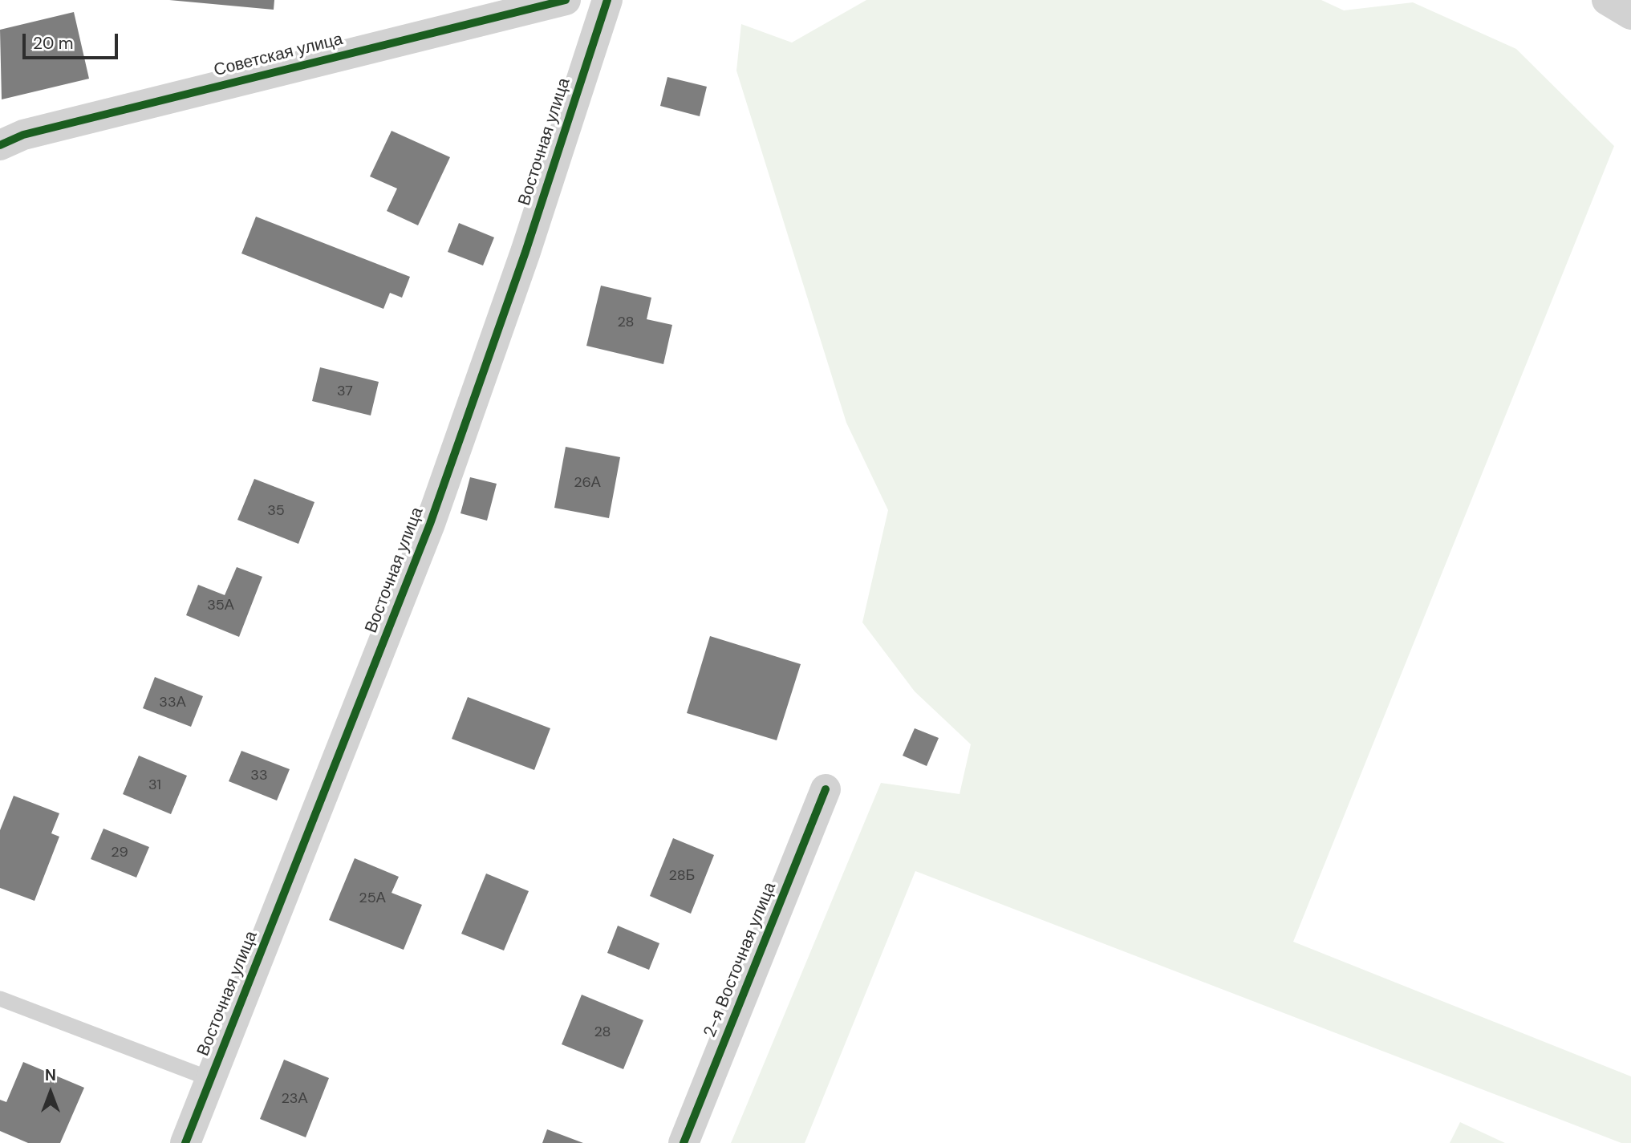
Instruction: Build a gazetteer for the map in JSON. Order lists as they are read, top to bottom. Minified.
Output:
{"streets":{"street":["Советская улица","Восточная улица","2-я Восточная улица"]},"house_numbers":["28","37","26А","35","35А","33А","33","31","29","28Б","25А","28","23А"],"scale_bar":"20 m","north":"top"}
